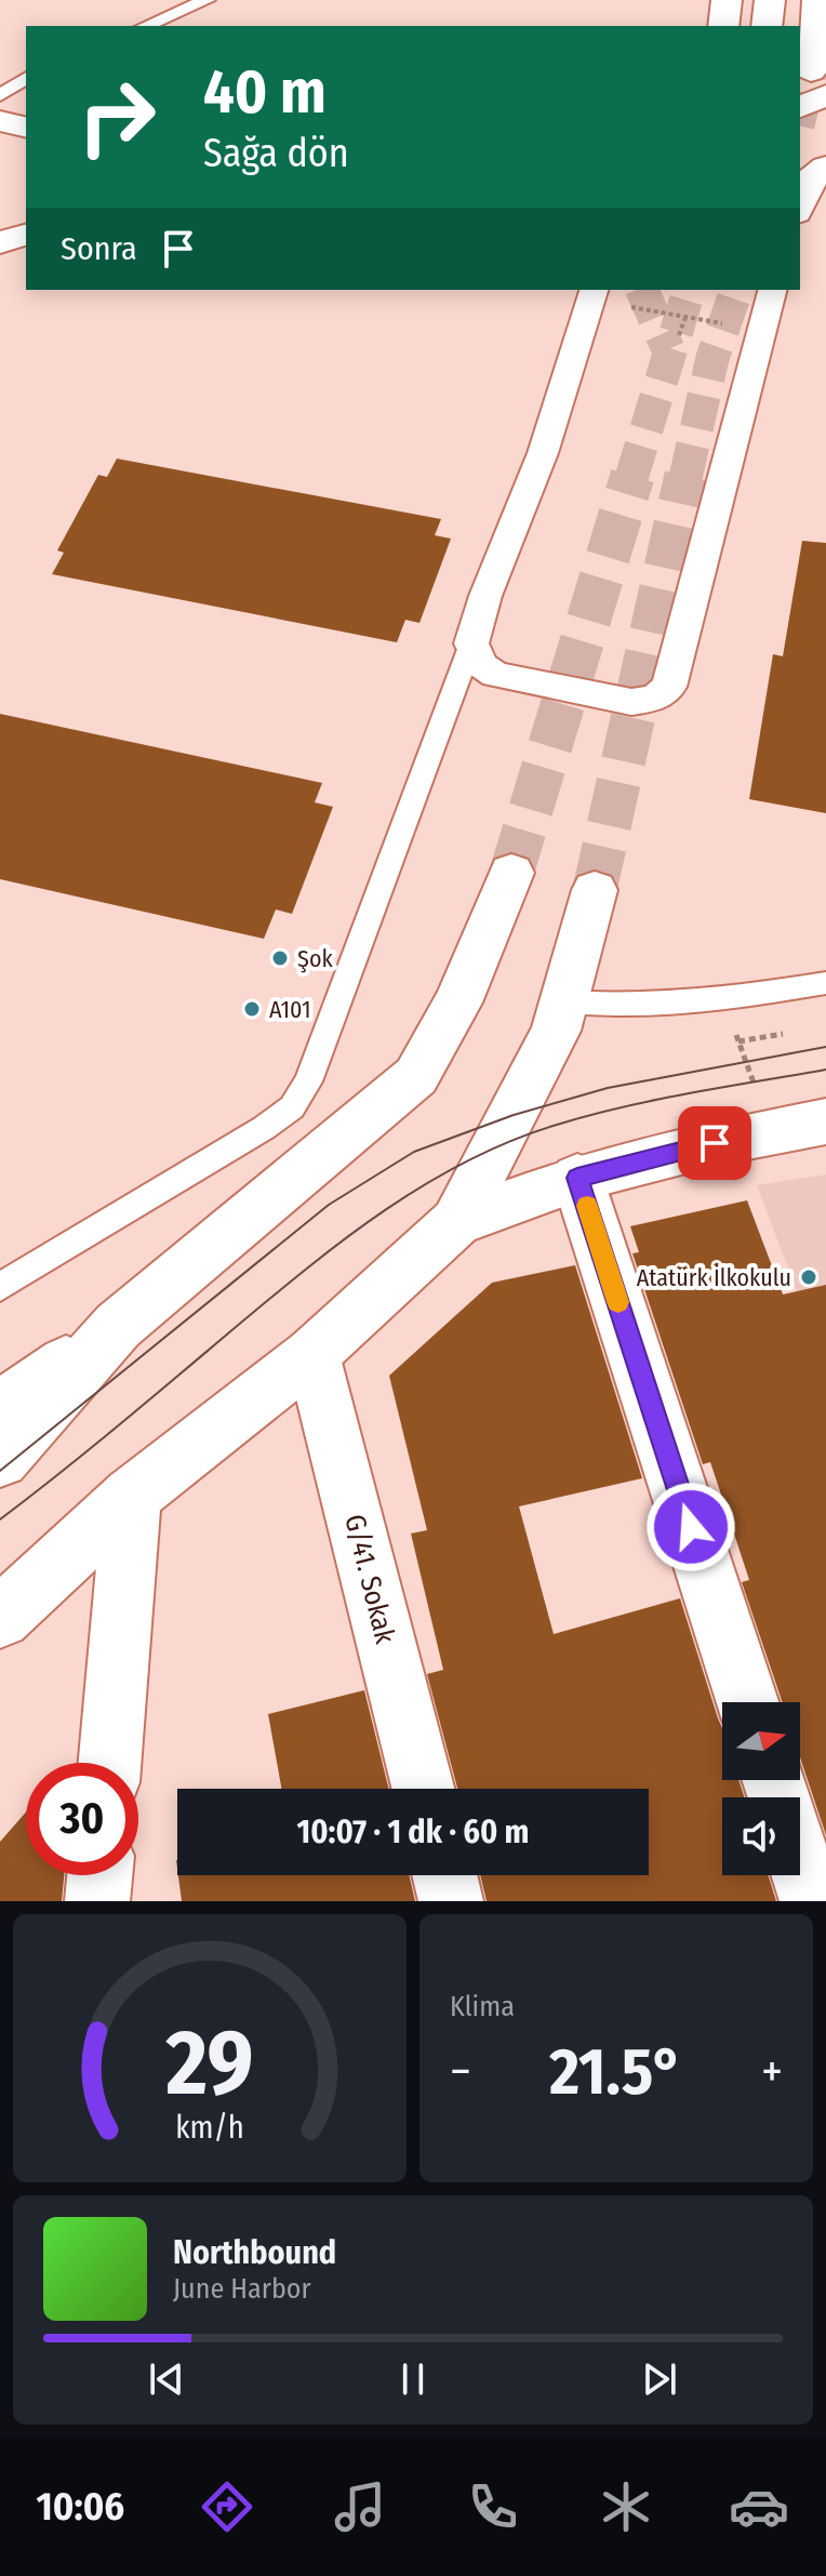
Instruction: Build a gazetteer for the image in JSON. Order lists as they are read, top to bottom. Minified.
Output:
{"streets":{"main road":["G/41. Sokak"]},"places":["Şok","A101","Atatürk İlkokulu"],"north":"right","page":{"turn":["40 m","Sağa dön"],"then":"Sonra","limit":"30","trip":"10:07 · 1 dk · 60 m","tile":"Klima","heat":["−","21.5°","+"],"song":["Northbound","June Harbor"],"tabs":"10:06","gauge":["29","km/h"]}}
